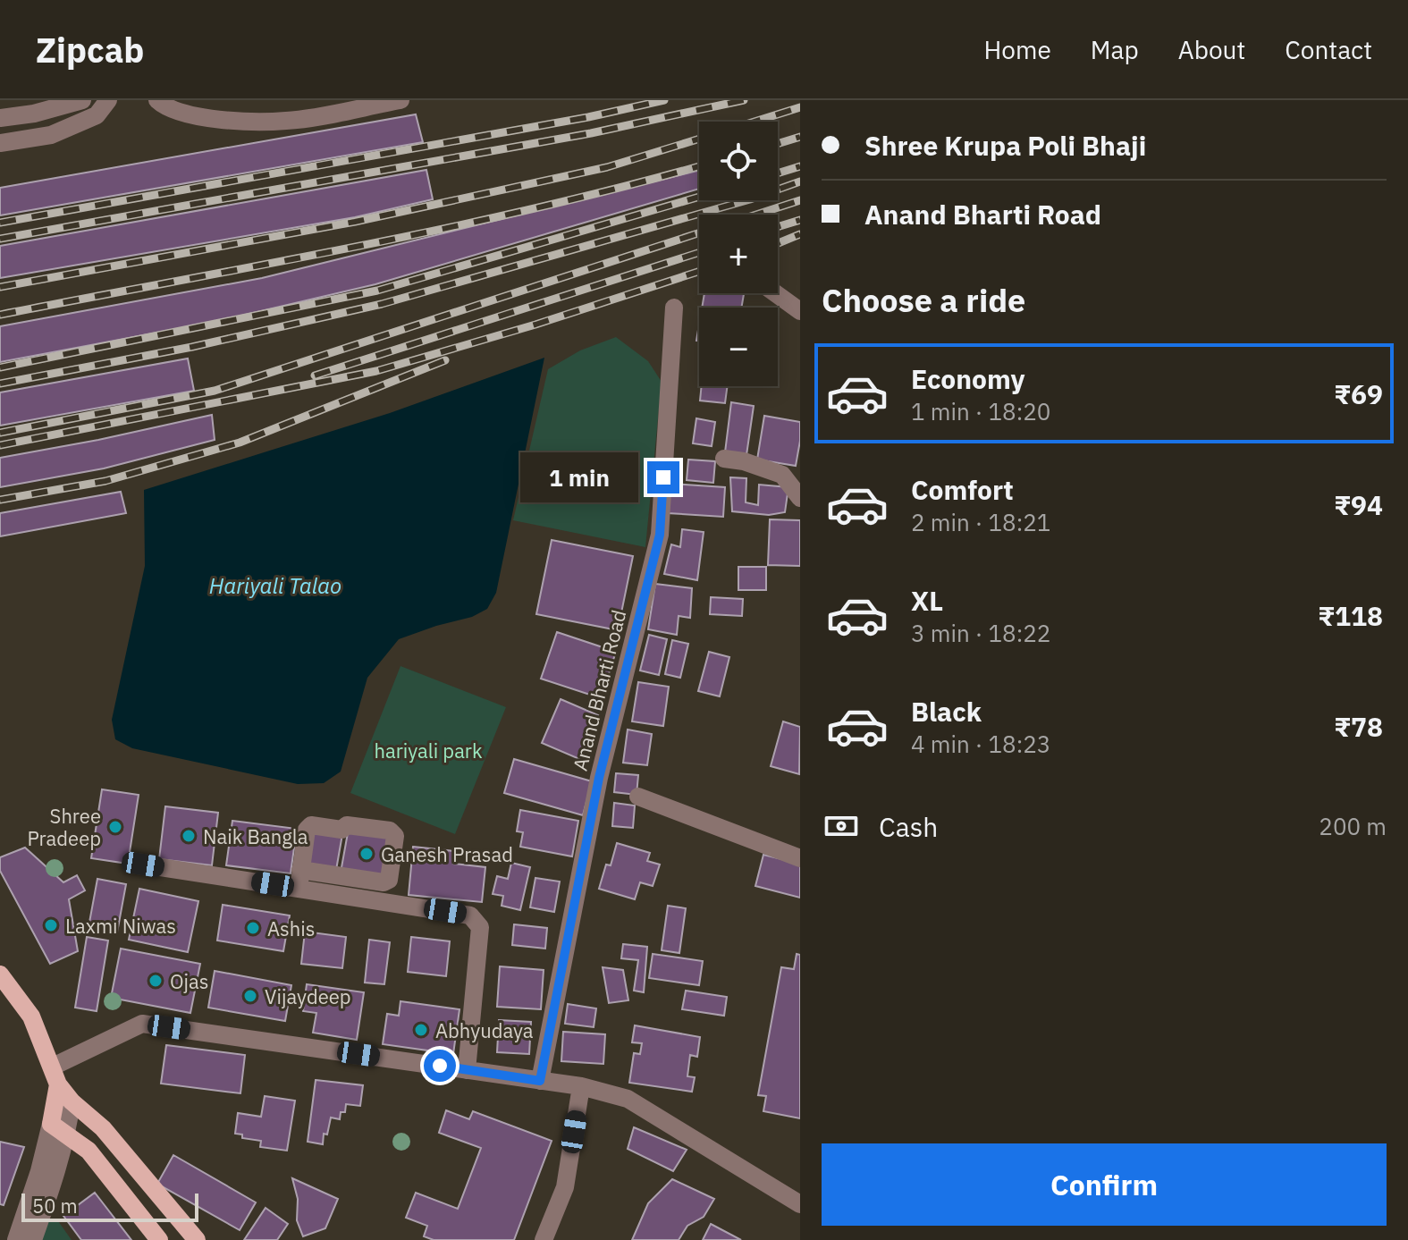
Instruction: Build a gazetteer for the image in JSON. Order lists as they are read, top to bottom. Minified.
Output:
{"streets":{"street":["Anand Bharti Road"]},"water":["Hariyali Talao"],"parks":["hariyali park"],"places":["Shree Pradeep","Naik Bangla","Ganesh Prasad","Laxmi Niwas","Ashis","Ojas","Vijaydeep","Abhyudaya"],"scale_bar":"50 m","page":{"header":"Zipcab","nav":["Home","Map","About","Contact"],"banner":["Shree Krupa Poli Bhaji","Anand Bharti Road"],"map_buttons":["+","−"],"heading":"Choose a ride","list":[{"name":"Economy","note":"1 min · 18:20","value":"₹69"},{"name":"Comfort","note":"2 min · 18:21","value":"₹94"},{"name":"XL","note":"3 min · 18:22","value":"₹118"},{"name":"Black","note":"4 min · 18:23","value":"₹78"}],"bubble":"1 min","pay":["Cash","200 m"],"buttons":"Confirm","scale":"50 m"}}
